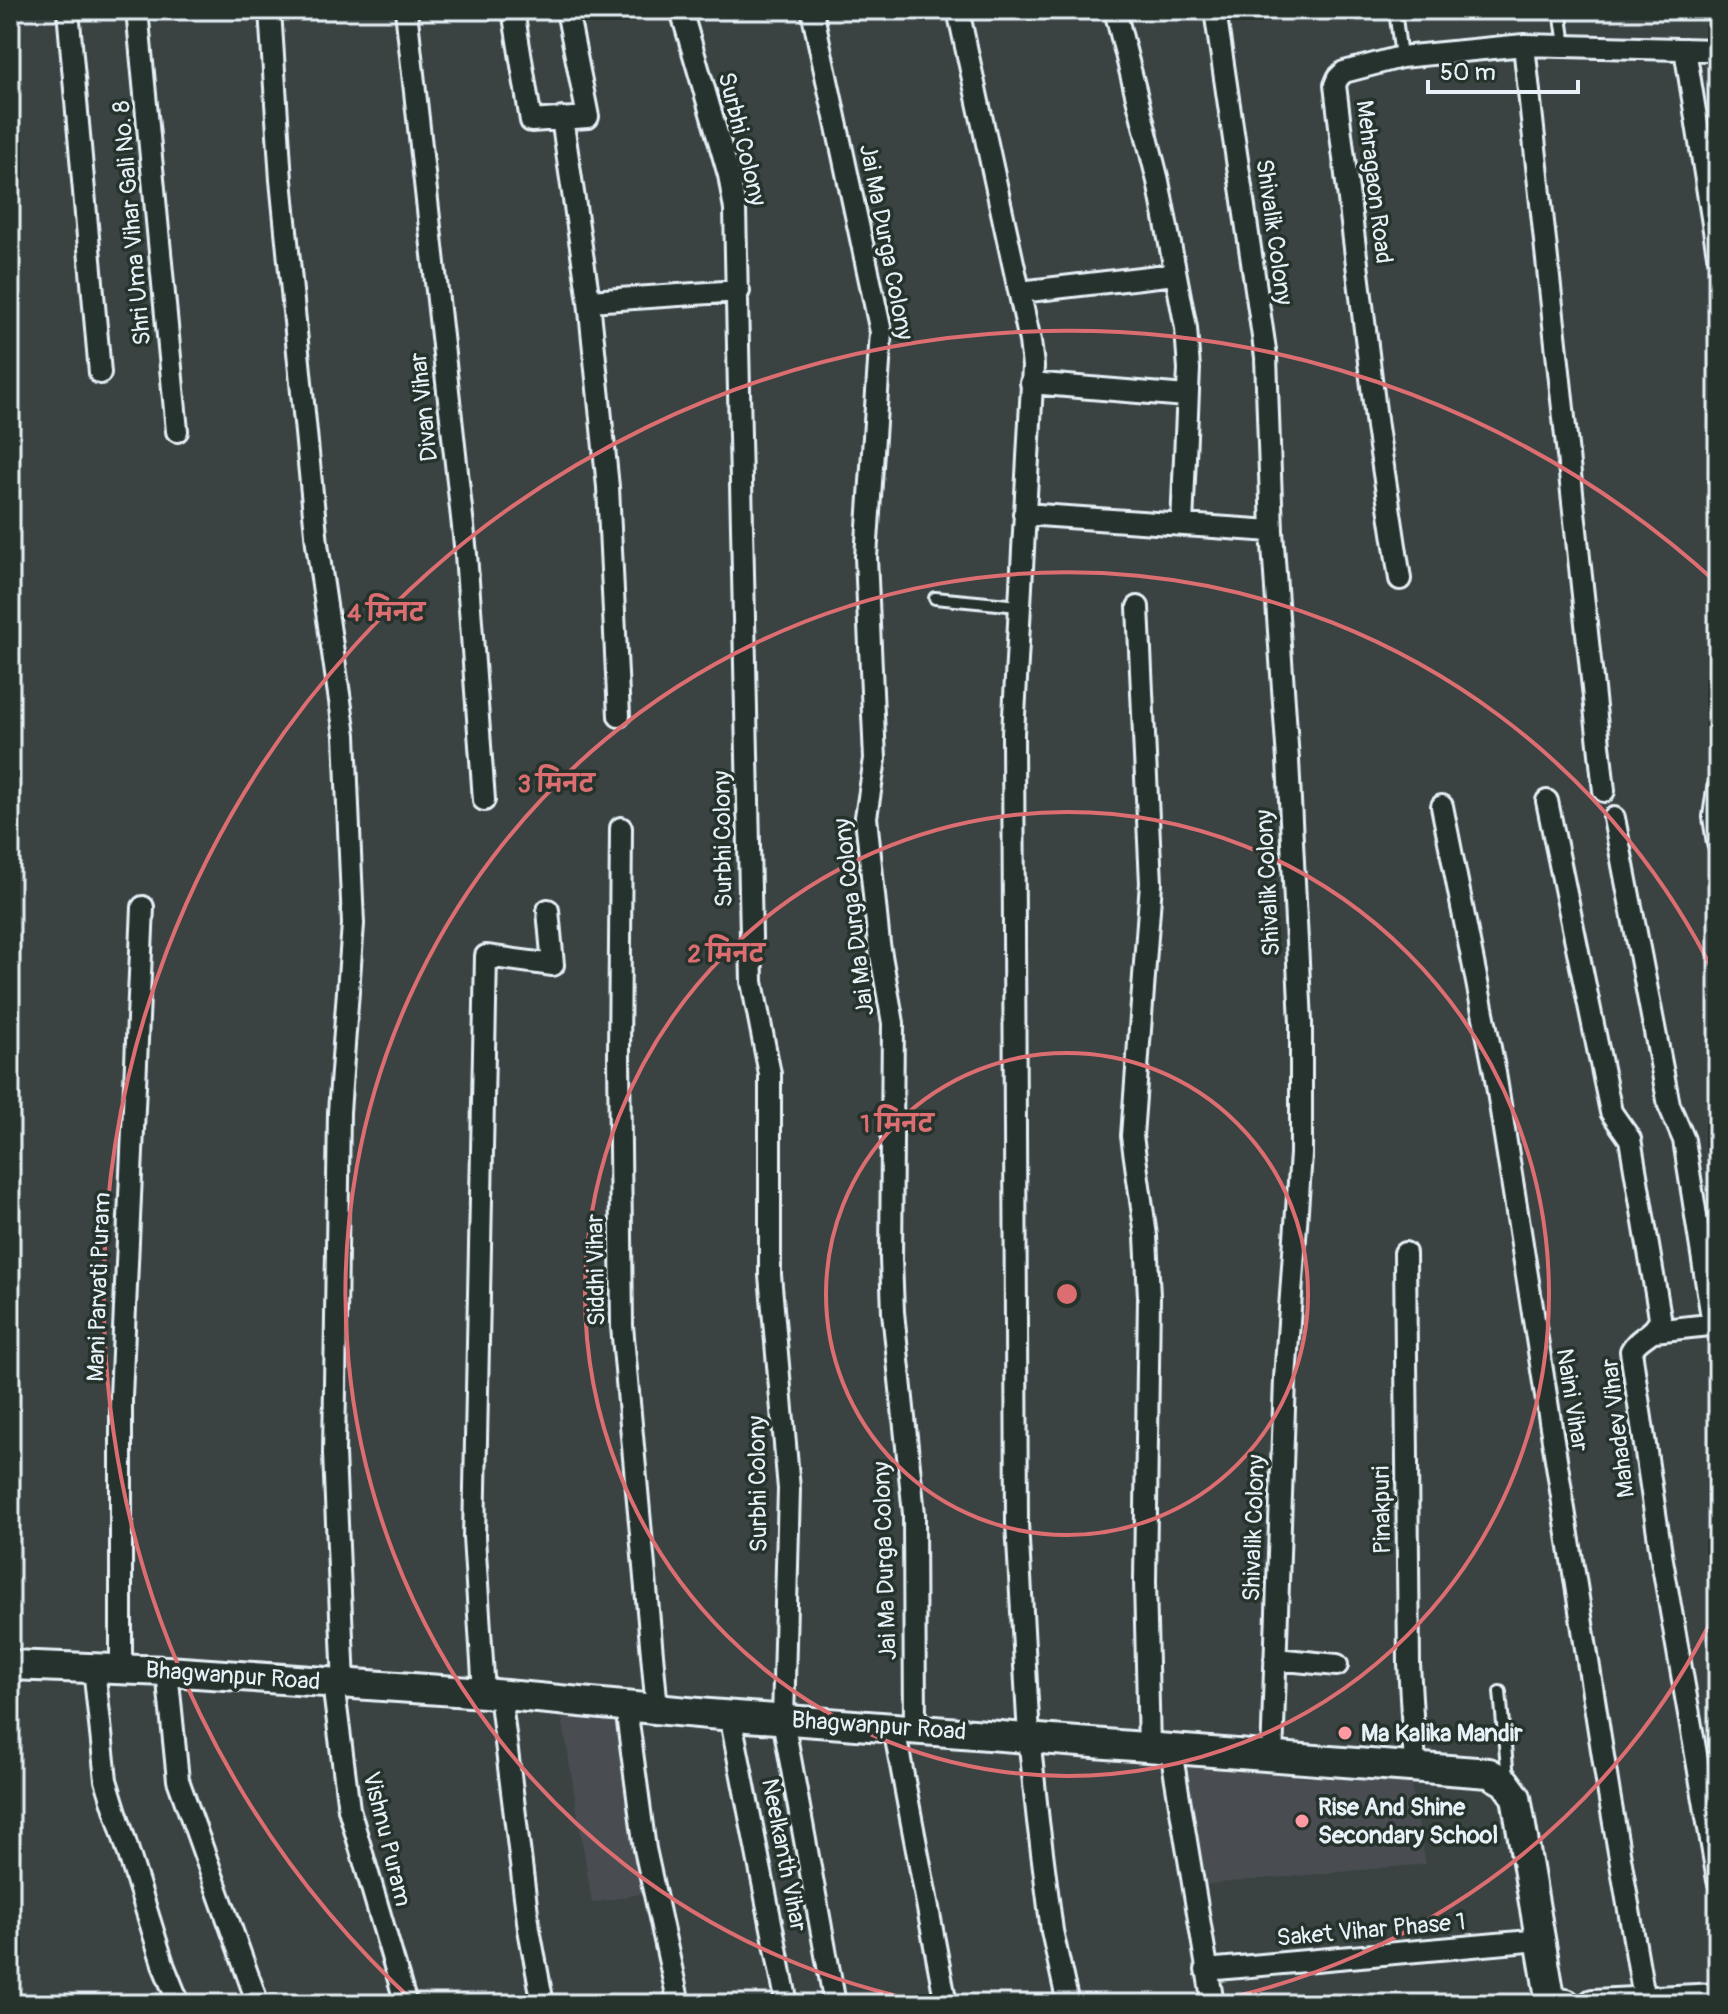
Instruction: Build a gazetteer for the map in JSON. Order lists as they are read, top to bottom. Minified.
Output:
{"streets":{"street":["Surbhi Colony","Mehragaon Road","Shri Uma Vihar Gali No. 8","Shivalik Colony","Jai Ma Durga Colony","Divan Vihar","Siddhi Vihar","Mani Parvati Puram","Naini Vihar","Mahadev Vihar","Pinakpuri","Bhagwanpur Road","Vishnu Puram","Neelkanth Vihar","Saket Vihar Phase 1"]},"crossings":[["Surbhi Colony","Bhagwanpur Road"],["Shivalik Colony","Bhagwanpur Road"],["Jai Ma Durga Colony","Bhagwanpur Road"],["Siddhi Vihar","Bhagwanpur Road"],["Mani Parvati Puram","Bhagwanpur Road"],["Pinakpuri","Bhagwanpur Road"],["Bhagwanpur Road","Vishnu Puram"],["Bhagwanpur Road","Neelkanth Vihar"]],"places":["Ma Kalika Mandir","Rise And Shine Secondary School"],"scale_bar":"50 m","rings":["4 मिनट","3 मिनट","2 मिनट","1 मिनट"]}
